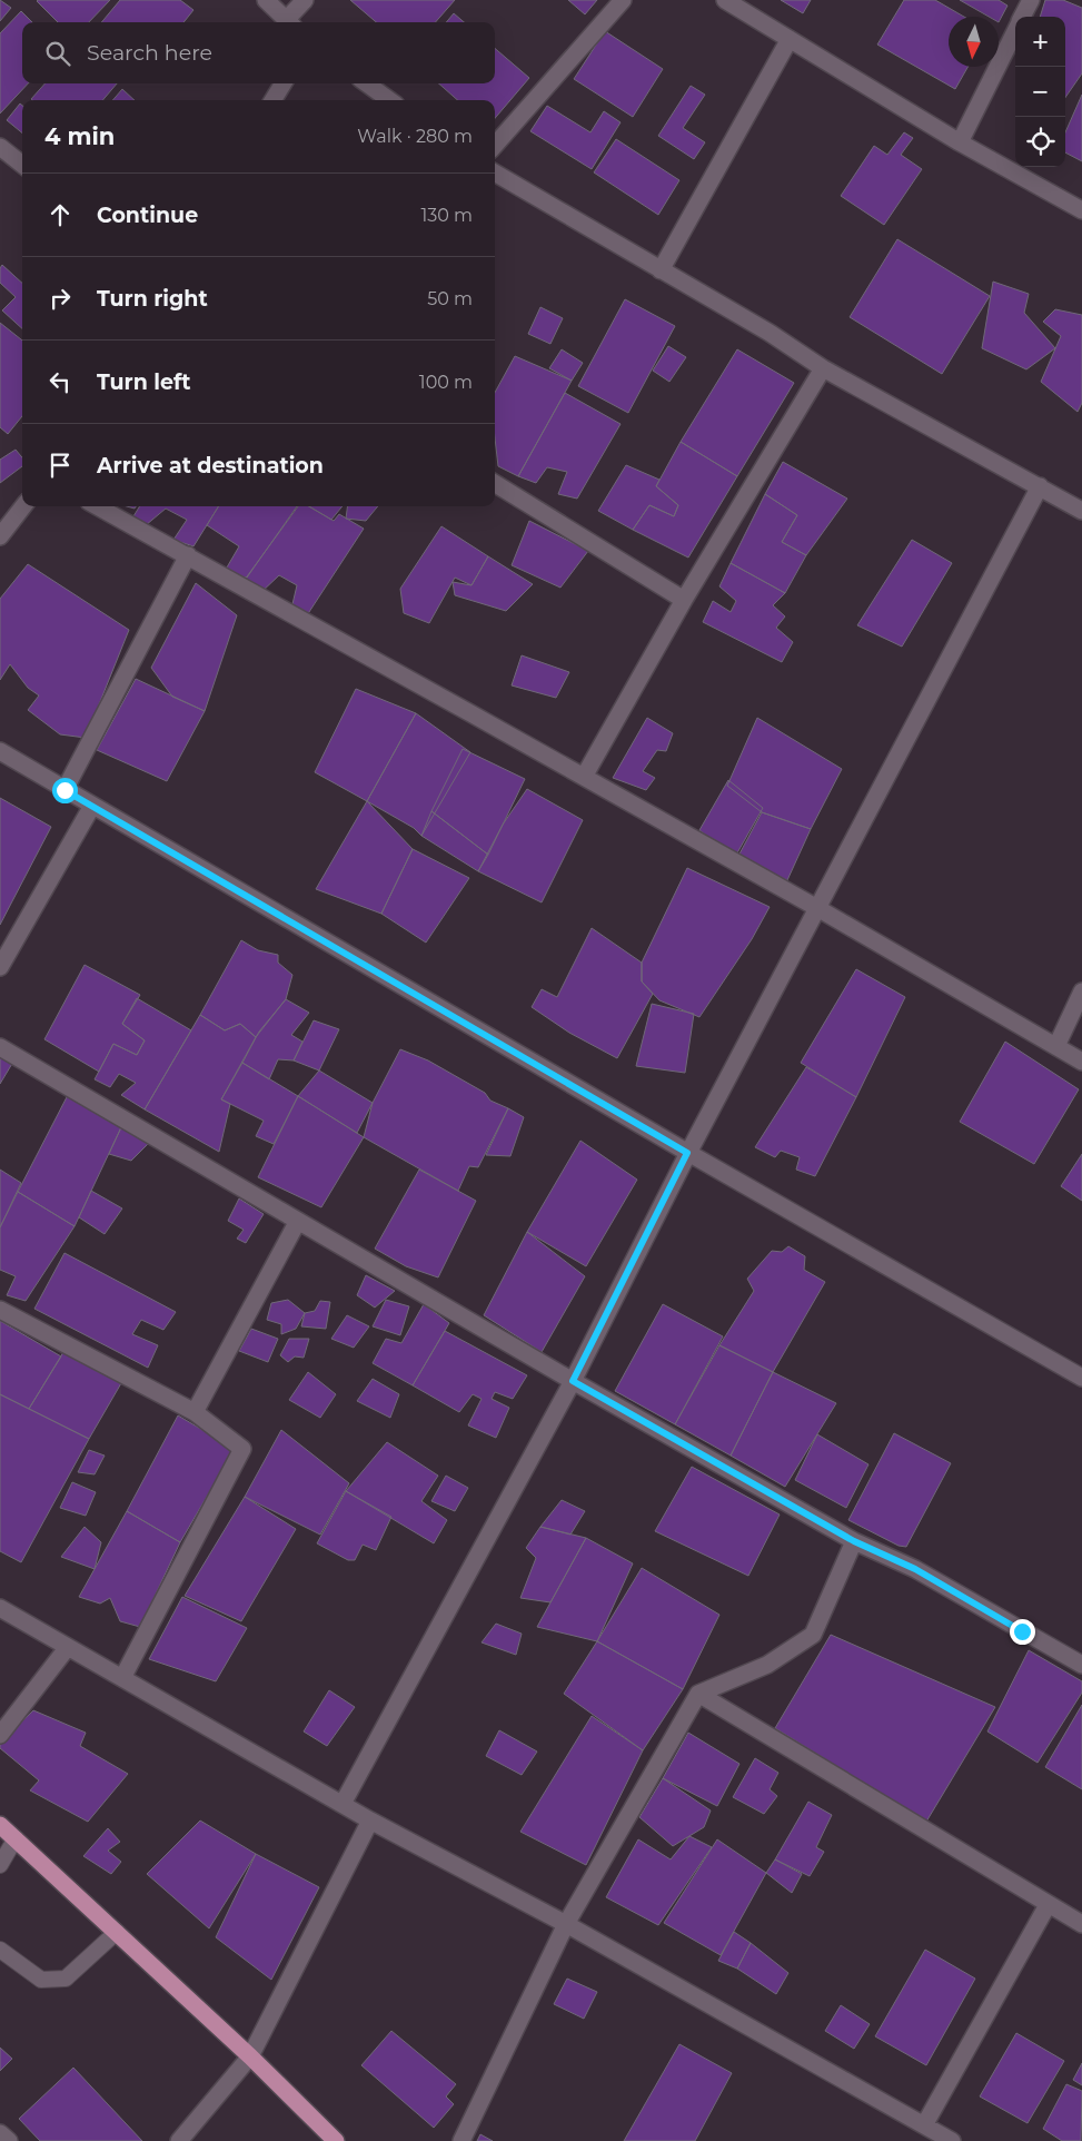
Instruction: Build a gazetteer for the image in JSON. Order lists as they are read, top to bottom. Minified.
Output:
{"north":"bottom","page":{"map_buttons":["+","−"],"search":"Search here","heading":["4 min","Walk · 280 m"],"list":[["Continue","130 m"],["Turn right","50 m"],["Turn left","100 m"],"Arrive at destination"]}}
